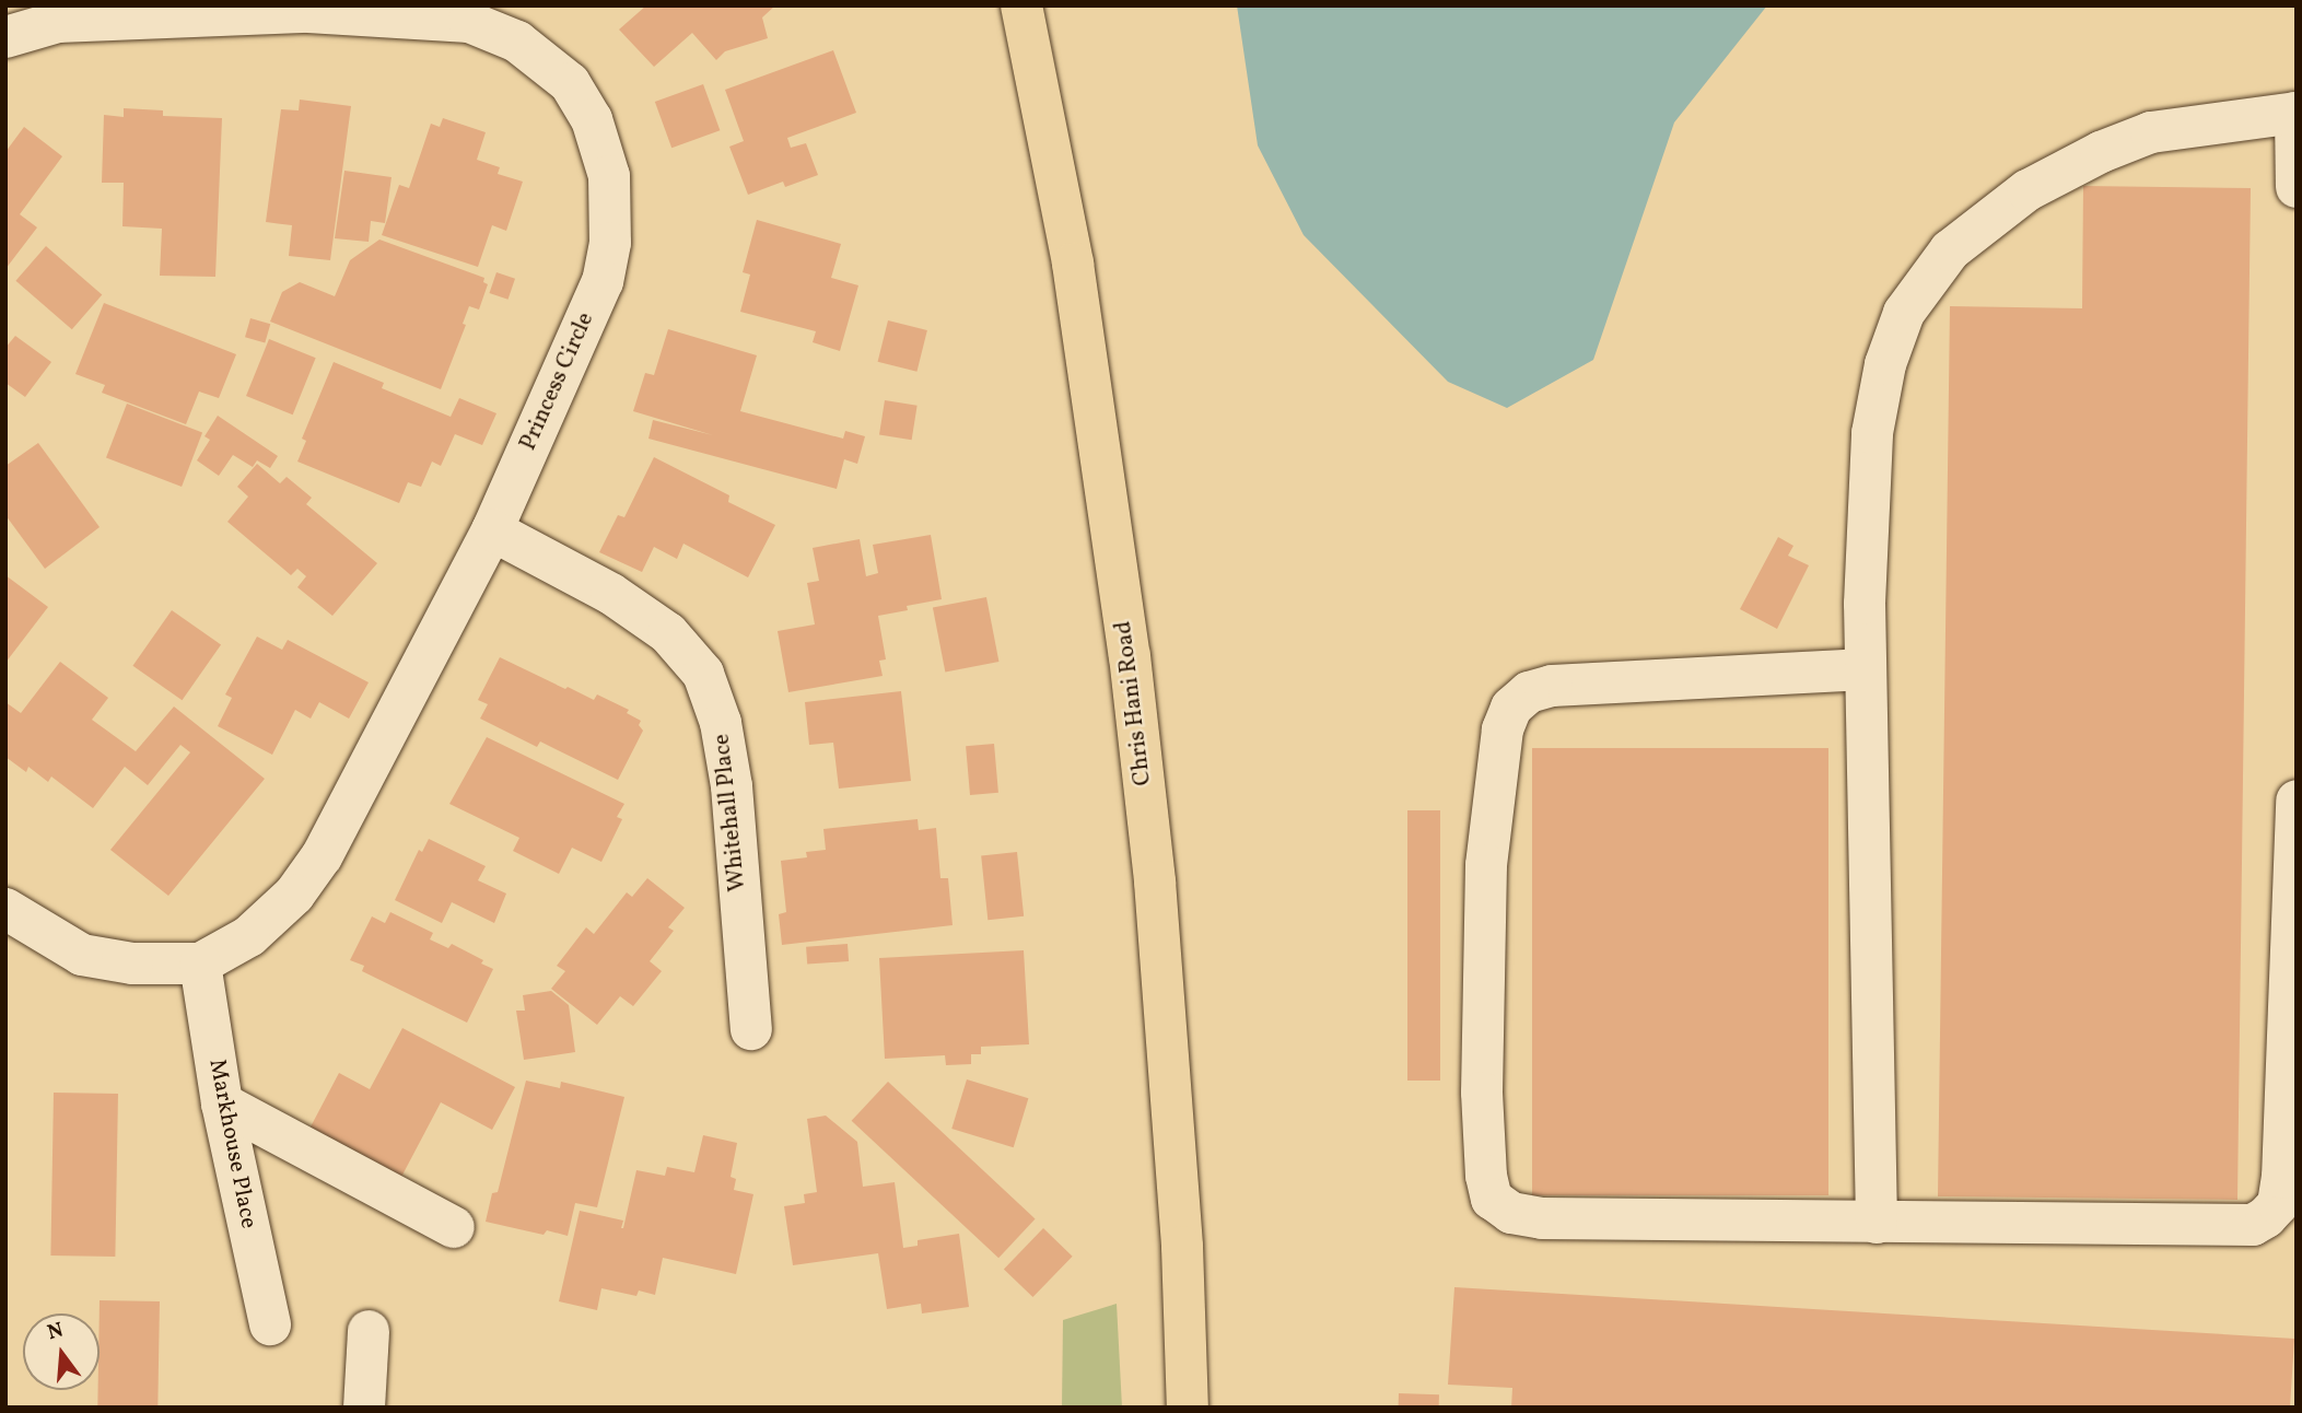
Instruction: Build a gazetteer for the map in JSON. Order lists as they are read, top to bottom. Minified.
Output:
{"streets":{"main road":["Chris Hani Road"],"street":["Princess Circle","Whitehall Place","Markhouse Place"]},"crossings":[["Princess Circle","Whitehall Place"],["Princess Circle","Markhouse Place"]],"north":"top"}
